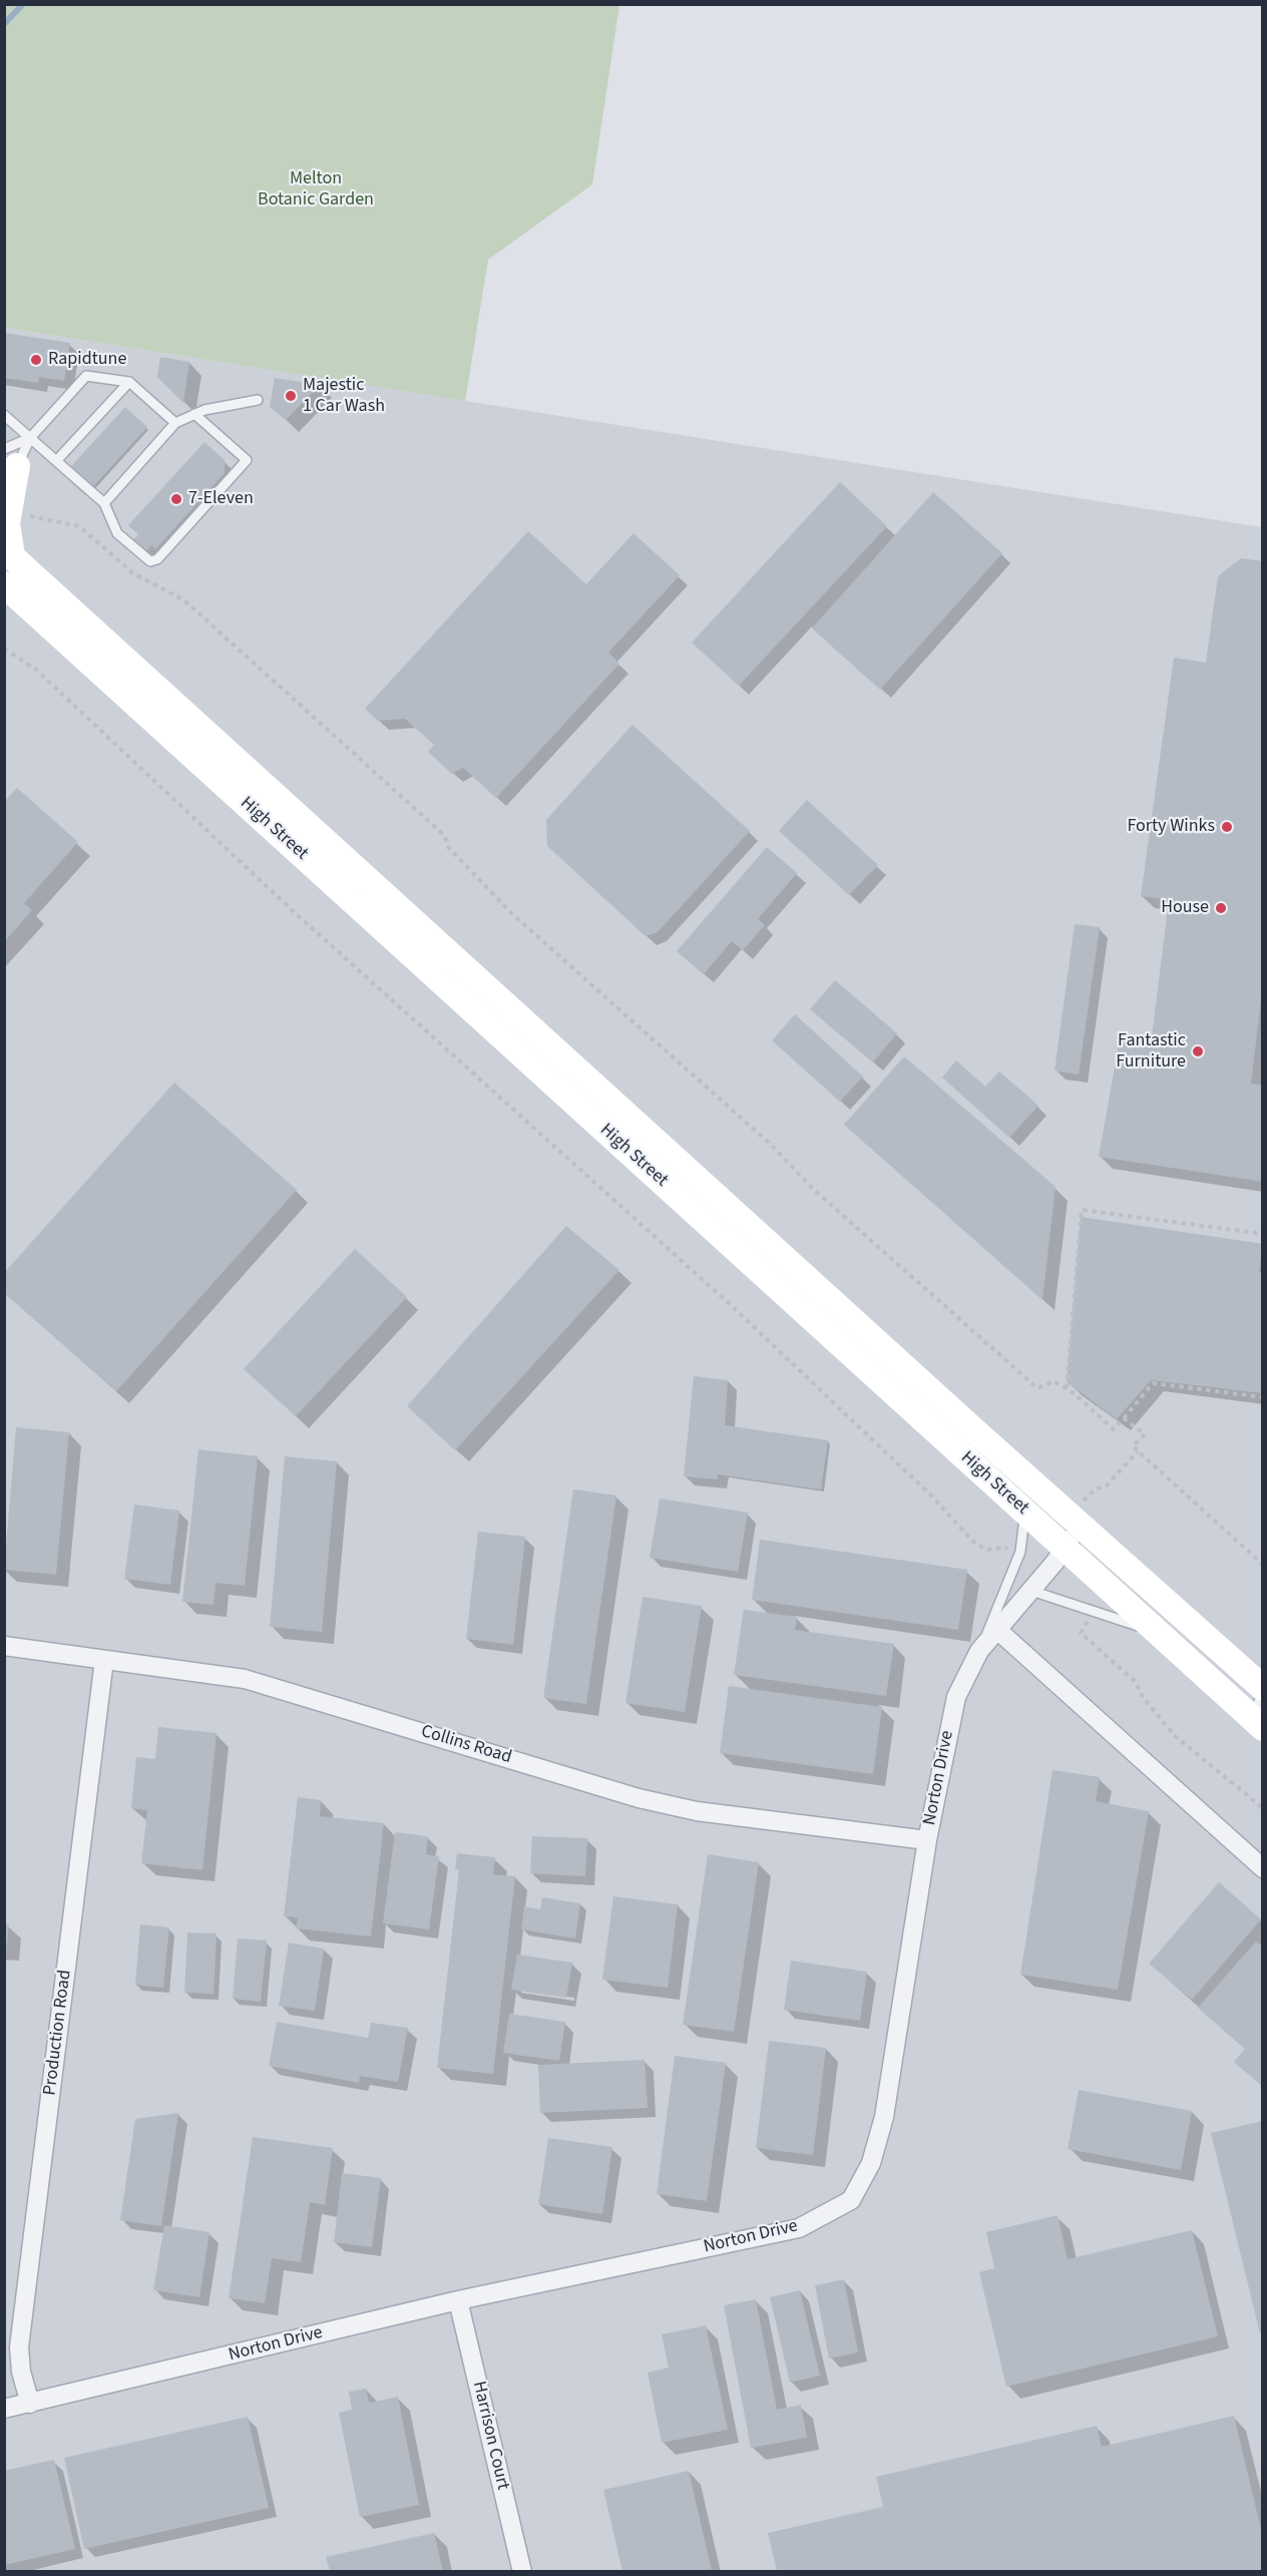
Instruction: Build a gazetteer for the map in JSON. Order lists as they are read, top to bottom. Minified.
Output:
{"streets":{"main road":["High Street"],"street":["Collins Road","Norton Drive","Production Road","Harrison Court"]},"crossings":[["High Street","Norton Drive"],["Collins Road","Norton Drive"],["Collins Road","Production Road"],["Norton Drive","Production Road"],["Norton Drive","Harrison Court"]],"parks":["Melton Botanic Garden"],"places":["Rapidtune","Majestic 1 Car Wash","7-Eleven","Forty Winks","House","Fantastic Furniture"]}
